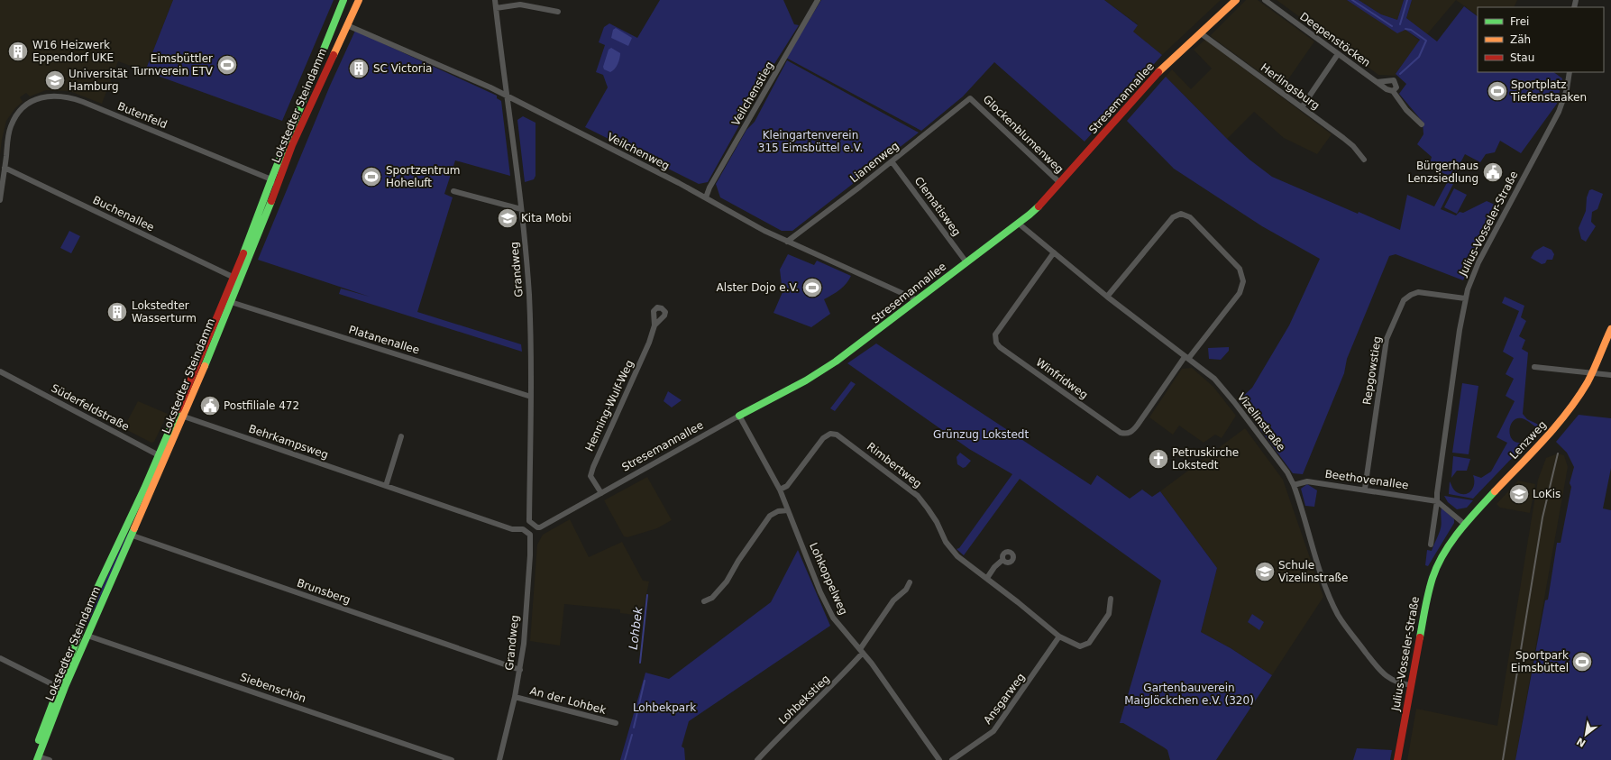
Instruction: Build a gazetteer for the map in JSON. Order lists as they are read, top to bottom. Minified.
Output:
{"streets":{"main road":["Stresemannallee","Lokstedter Steindamm","Julius-Vosseler-Straße","Lenzweg"],"street":["Deepenstöcken","Herlingsburg","Veilchenstieg","Butenfeld","Glockenblumenweg","Veilchenweg","Lianenweg","Clematisweg","Buchenallee","Grandweg","Platanenallee","Repgowstieg","Winfridweg","Henning-Wulf-Weg","Süderfeldstraße","Vizelinstraße","Behrkampsweg","Rimbertweg","Beethovenallee","Lohkoppelweg","Brunsberg","Siebenschön","Ansgarweg","Lohbekstieg","An der Lohbek"]},"crossings":[["Herlingsburg","Stresemannallee"],["Veilchenstieg","Veilchenweg"],["Stresemannallee","Glockenblumenweg"],["Stresemannallee","Veilchenweg"],["Stresemannallee","Clematisweg"],["Stresemannallee","Grandweg"],["Stresemannallee","Henning-Wulf-Weg"],["Stresemannallee","Vizelinstraße"],["Stresemannallee","Lohkoppelweg"],["Lokstedter Steindamm","Butenfeld"],["Lokstedter Steindamm","Veilchenweg"],["Lokstedter Steindamm","Buchenallee"],["Lokstedter Steindamm","Platanenallee"],["Lokstedter Steindamm","Süderfeldstraße"],["Lokstedter Steindamm","Behrkampsweg"],["Lokstedter Steindamm","Brunsberg"],["Lokstedter Steindamm","Siebenschön"],["Butenfeld","Buchenallee"],["Glockenblumenweg","Lianenweg"],["Veilchenweg","Lianenweg"],["Veilchenweg","Grandweg"],["Lianenweg","Clematisweg"],["Julius-Vosseler-Straße","Repgowstieg"],["Julius-Vosseler-Straße","Vizelinstraße"],["Julius-Vosseler-Straße","Lenzweg"],["Julius-Vosseler-Straße","Beethovenallee"],["Grandweg","Platanenallee"],["Grandweg","Behrkampsweg"],["Grandweg","Brunsberg"],["Grandweg","An der Lohbek"],["Repgowstieg","Beethovenallee"],["Winfridweg","Vizelinstraße"],["Vizelinstraße","Beethovenallee"],["Rimbertweg","Lohkoppelweg"],["Rimbertweg","Ansgarweg"],["Lohkoppelweg","Lohbekstieg"]],"water":["Lohbek"],"parks":["Kleingartenverein 315 Eimsbüttel e.V.","Grünzug Lokstedt","Gartenbauverein Maiglöckchen e.V. (320)","Lohbekpark"],"places":{"building":["W16 Heizwerk Eppendorf UKE","SC Victoria","Lokstedter Wasserturm"],"sports":["Eimsbüttler Turnverein ETV","Sportplatz Tiefenstaaken","Sportzentrum Hoheluft","Alster Dojo e.V.","Sportpark Eimsbüttel"],"school or university":["Universität Hamburg","Kita Mobi","LoKis","Schule Vizelinstraße"],"public building":["Bürgerhaus Lenzsiedlung","Postfiliale 472"],"church":["Petruskirche Lokstedt"]},"legend":["Frei","Zäh","Stau"],"north":"bottom left"}
